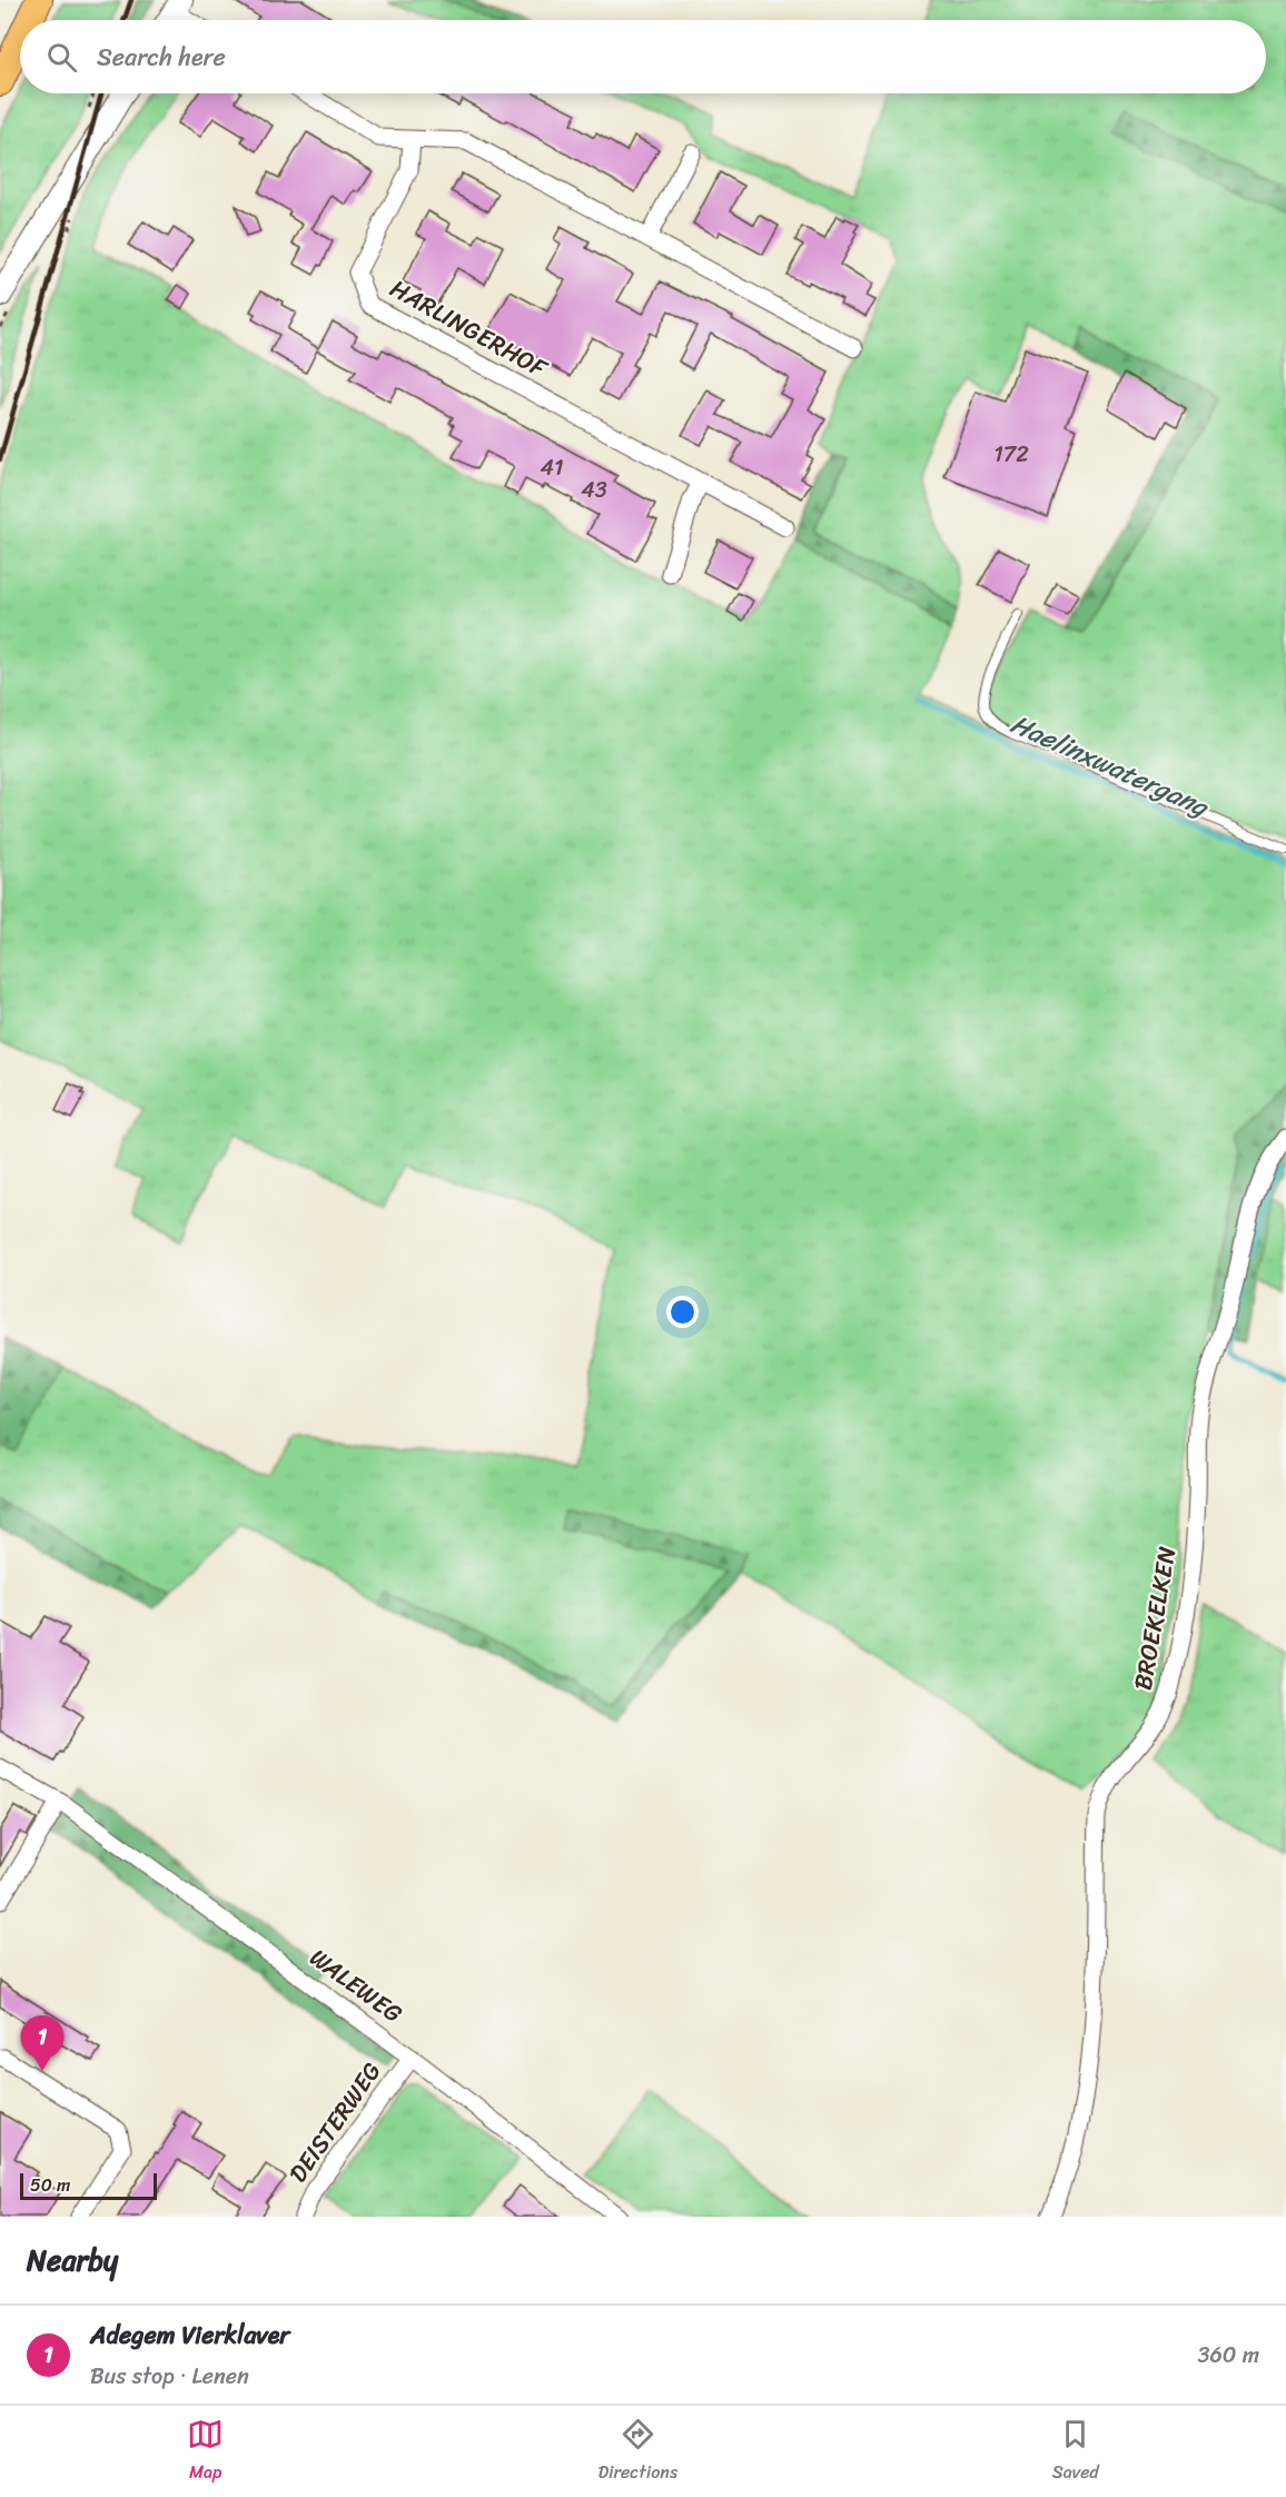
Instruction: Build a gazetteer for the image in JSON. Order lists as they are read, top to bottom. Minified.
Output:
{"streets":{"street":["HARLINGERHOF","BROEKELKEN","WALEWEG","DEISTERWEG"]},"crossings":[["WALEWEG","DEISTERWEG"]],"water":["Haelinxwatergang"],"house_numbers":["172","41","43"],"scale_bar":"50 m","page":{"search":"Search here","pins":"1","scale":"50 m","heading":"Nearby","list":[{"mark":"1","name":"Adegem Vierklaver","note":"Bus stop · Lenen","value":"360 m"}],"nav":["Map","Directions","Saved"]}}
